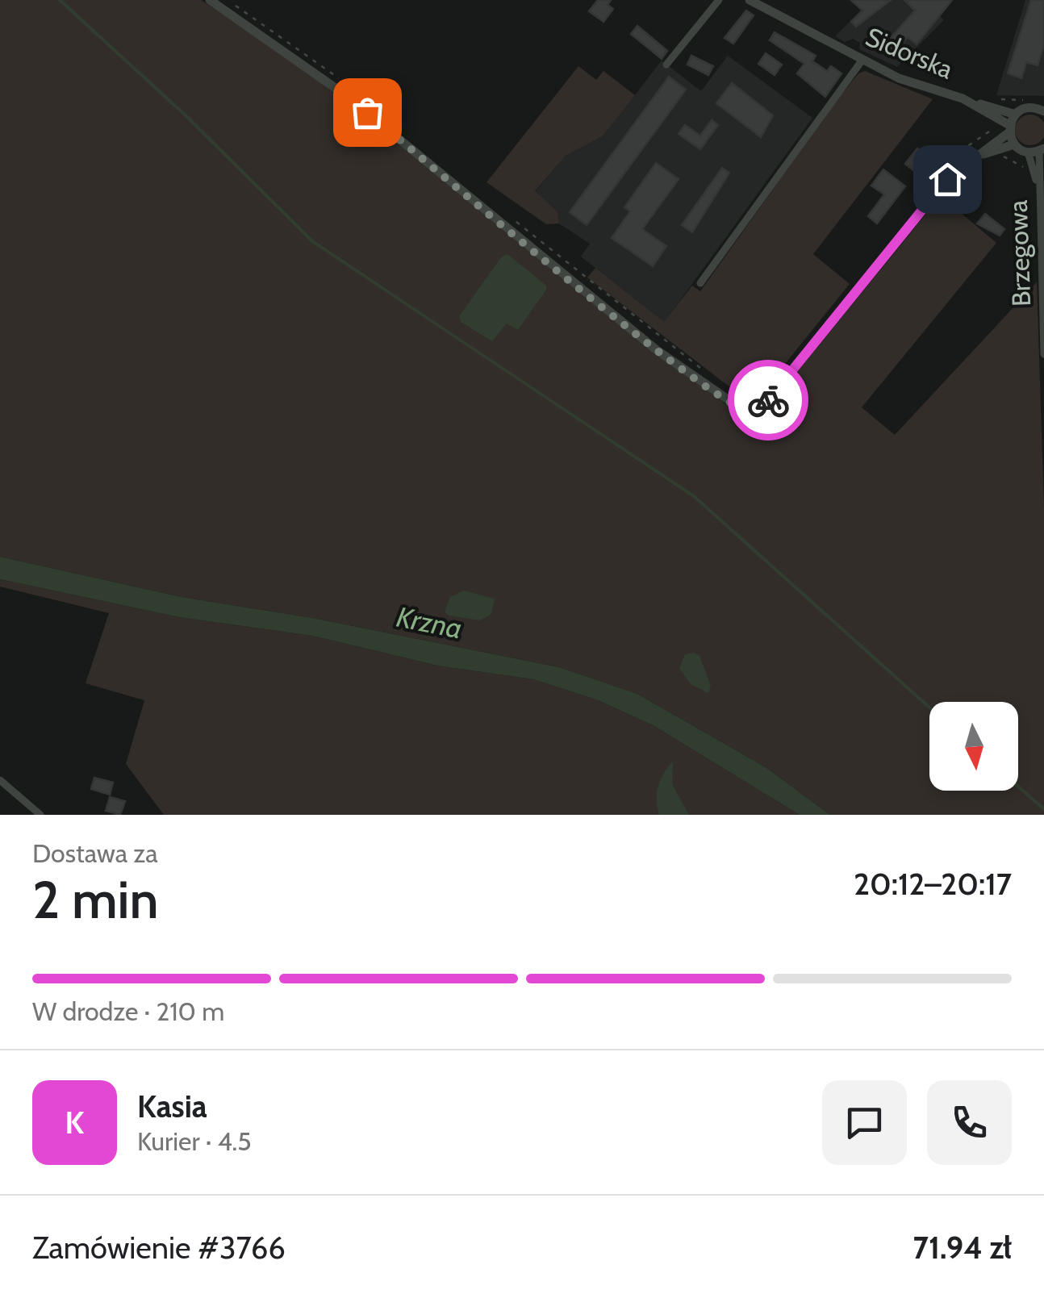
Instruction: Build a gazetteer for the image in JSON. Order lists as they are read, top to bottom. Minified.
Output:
{"streets":{"street":["Sidorska","Brzegowa"]},"water":["Krzna"],"north":"bottom","page":{"heading":["2 min","Dostawa za","20:12–20:17"],"panel":["Kasia","Kurier · 4.5","Zamówienie #3766","71.94 zł"],"bar":"W drodze · 210 m","round":"K"}}
